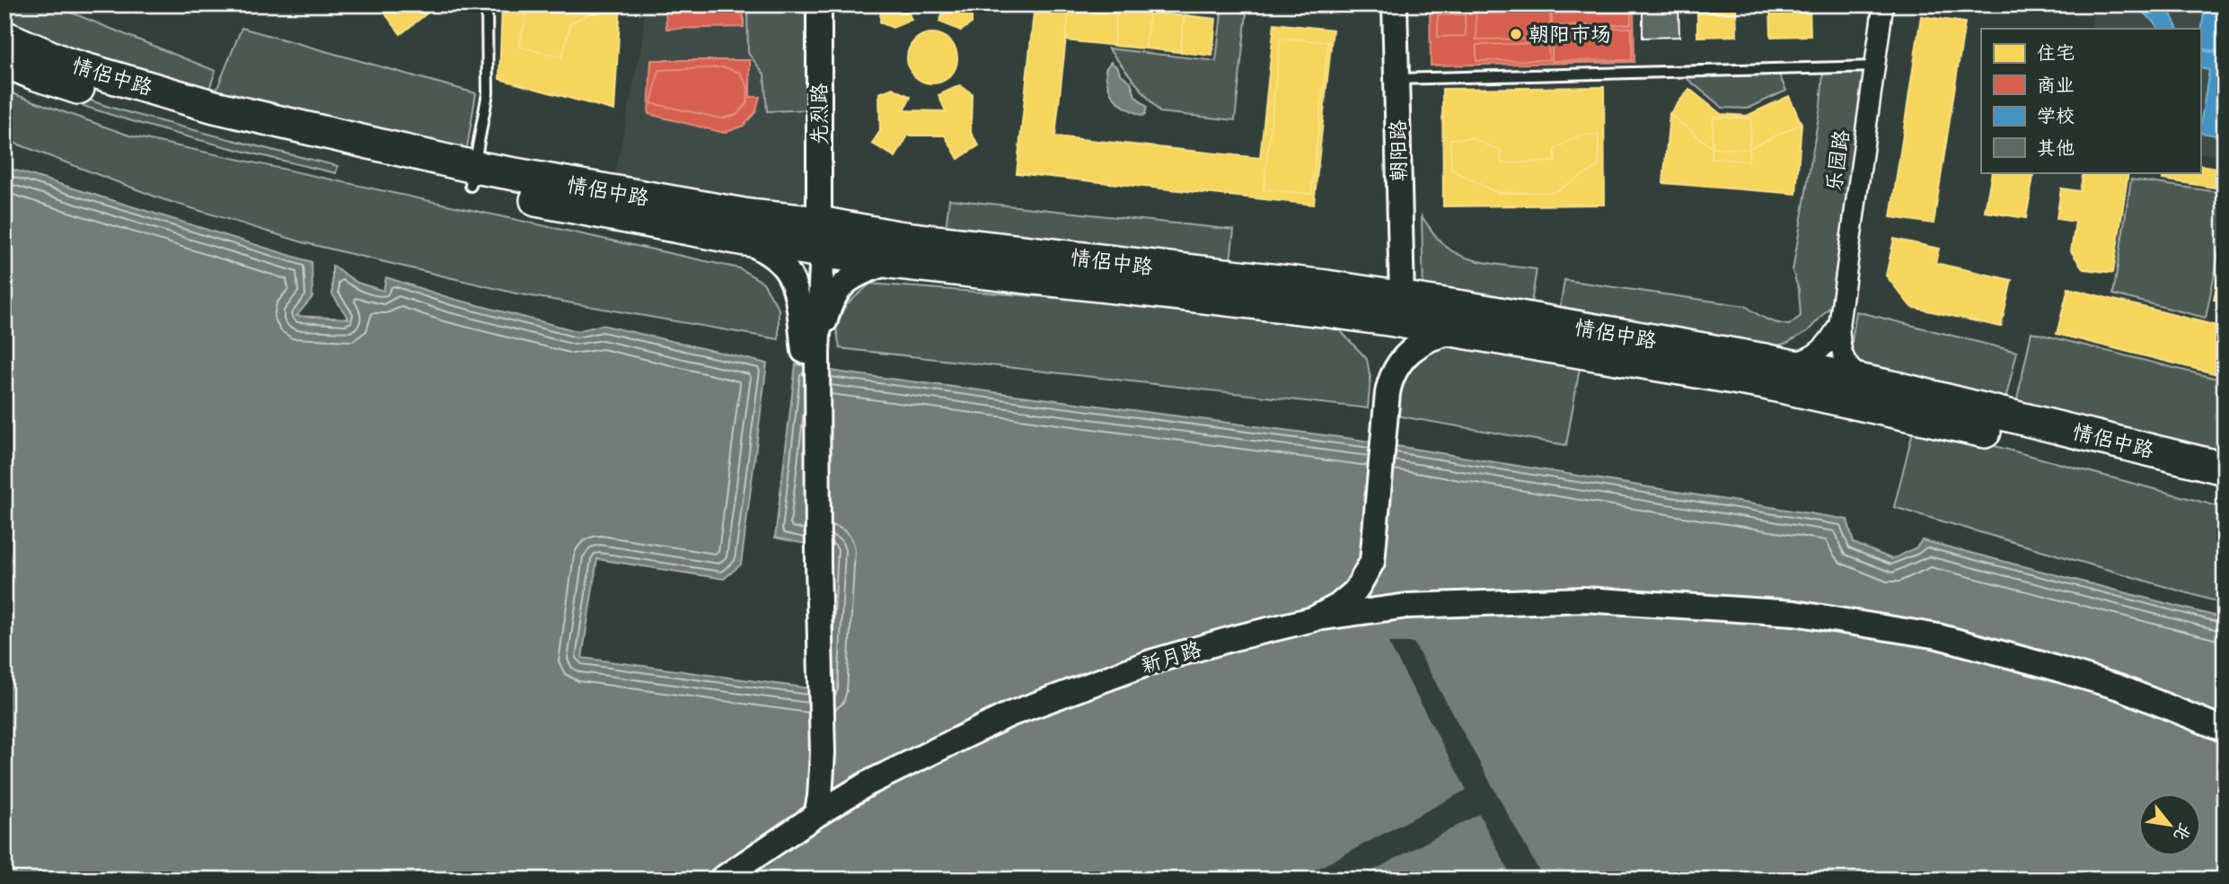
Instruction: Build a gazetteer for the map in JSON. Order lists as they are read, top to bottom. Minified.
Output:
{"streets":{"highway":["情侶中路"],"street":["先烈路","朝阳路","乐园路","新月路"]},"crossings":[["情侶中路","先烈路"],["情侶中路","朝阳路"],["情侶中路","新月路"]],"places":["朝阳市场"],"legend":["住宅","商业","学校","其他"],"north":"bottom right"}
